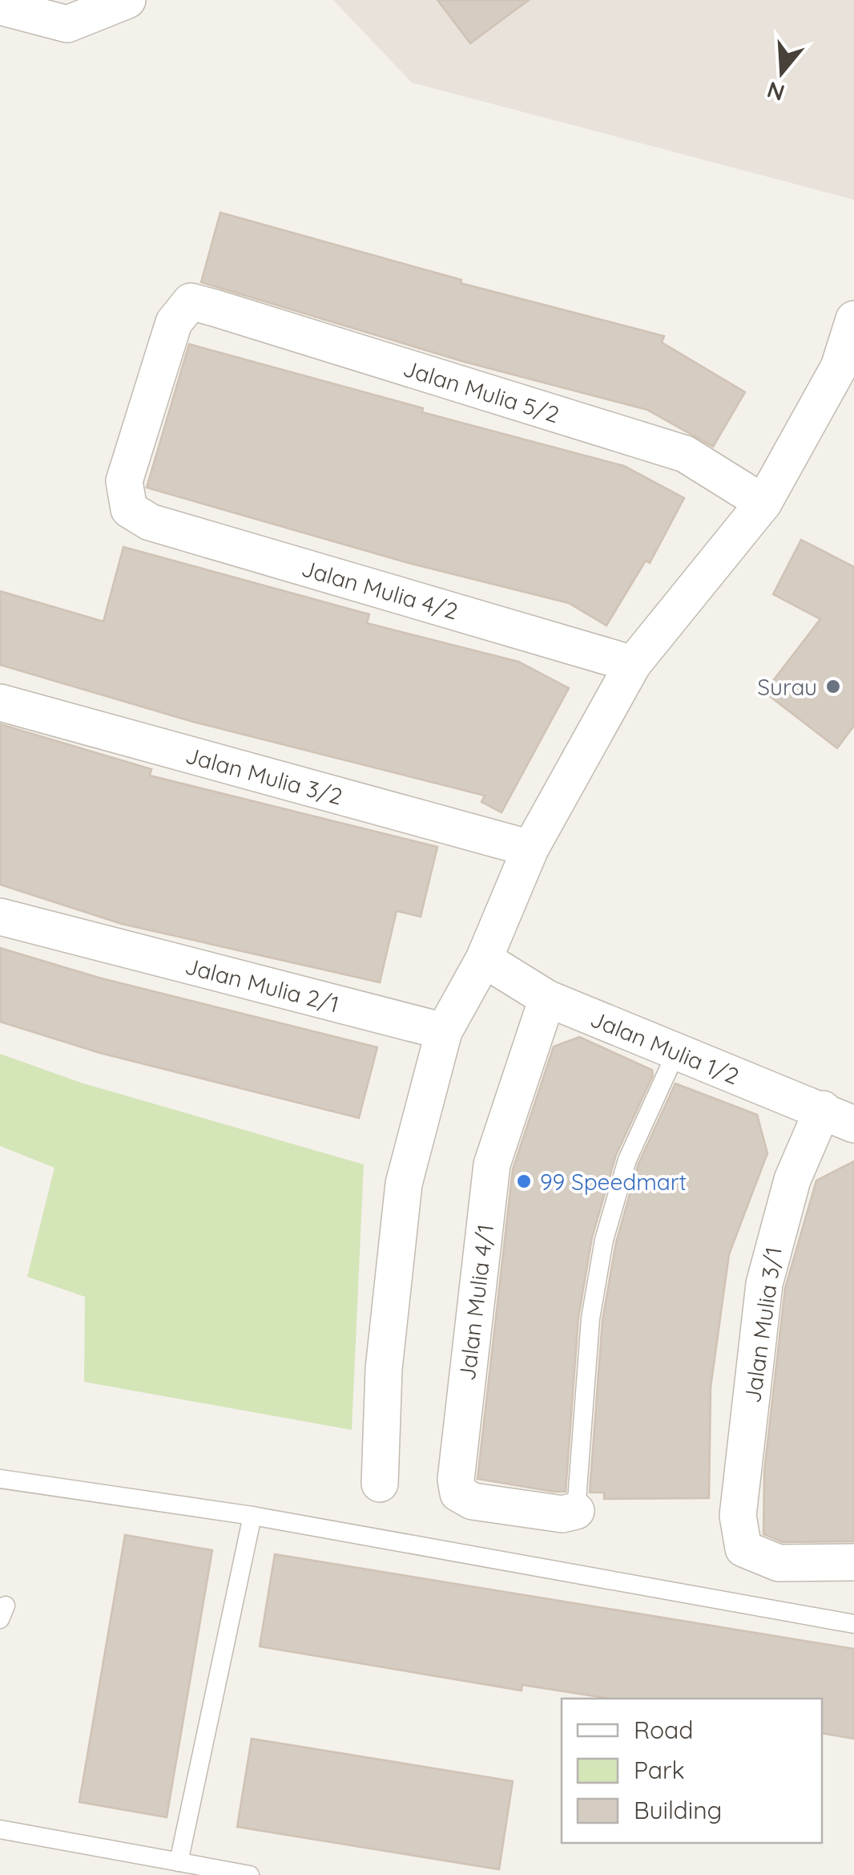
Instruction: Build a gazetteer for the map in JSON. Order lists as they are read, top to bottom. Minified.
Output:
{"streets":{"street":["Jalan Mulia 5/2","Jalan Mulia 4/2","Jalan Mulia 3/2","Jalan Mulia 2/1","Jalan Mulia 1/2","Jalan Mulia 4/1","Jalan Mulia 3/1"]},"crossings":[["Jalan Mulia 5/2","Jalan Mulia 4/2"],["Jalan Mulia 1/2","Jalan Mulia 4/1"],["Jalan Mulia 1/2","Jalan Mulia 3/1"]],"places":["Surau","99 Speedmart"],"legend":["Road","Park","Building"],"north":"bottom"}
